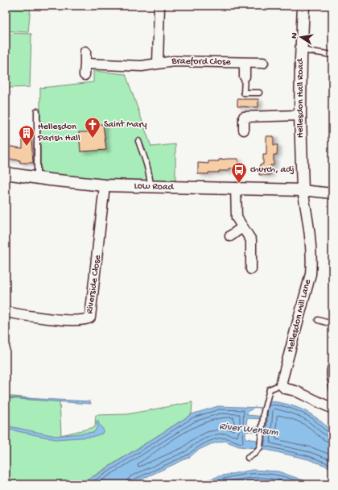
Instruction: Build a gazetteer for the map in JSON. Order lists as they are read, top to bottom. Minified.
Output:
{"streets":{"street":["Braeford Close","Hellesdon Hall Road","Low Road","Riverside Close","Hellesdon Mill Lane"]},"crossings":[["Hellesdon Hall Road","Low Road"],["Hellesdon Hall Road","Hellesdon Mill Lane"],["Low Road","Riverside Close"],["Low Road","Hellesdon Mill Lane"]],"water":["River Wensum"],"places":{"church":["Saint Mary"],"building":["Hellesdon Parish Hall"],"bus stop":["church, adj"]},"north":"left"}
